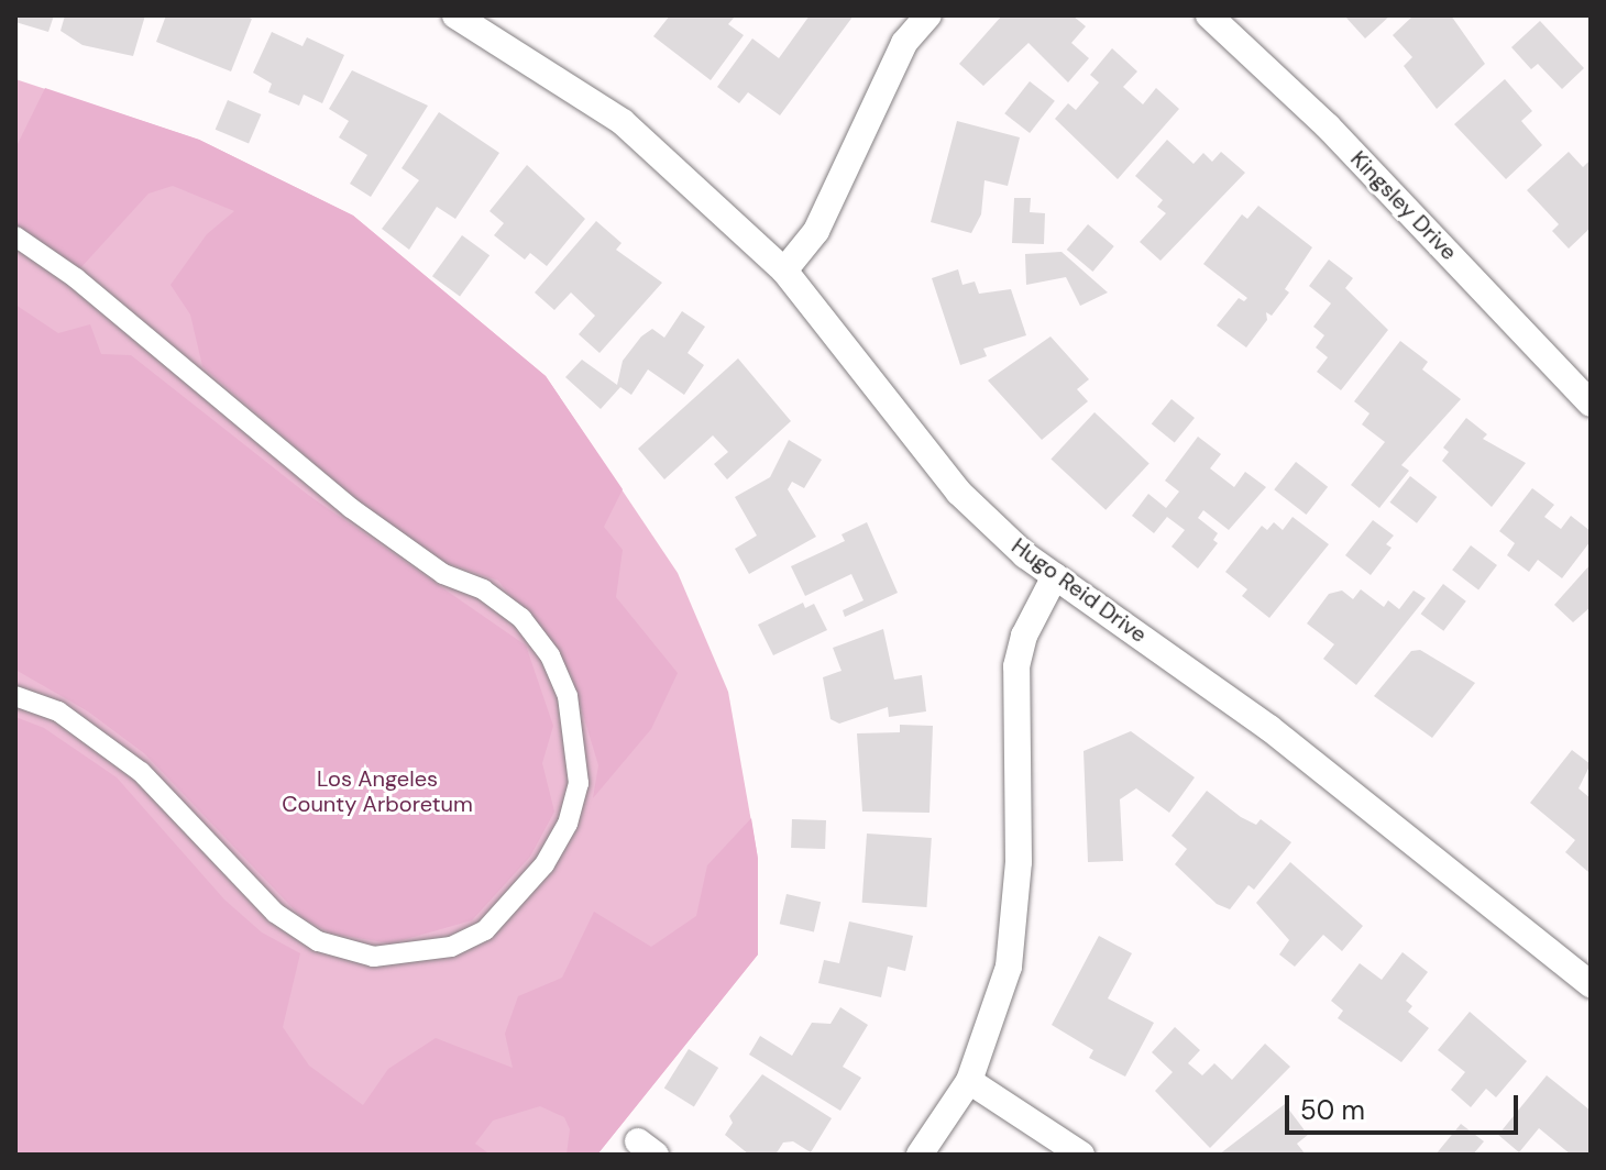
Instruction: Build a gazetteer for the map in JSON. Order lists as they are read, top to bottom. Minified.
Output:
{"streets":{"street":["Kingsley Drive","Hugo Reid Drive"]},"parks":["Los Angeles County Arboretum"],"scale_bar":"50 m"}
